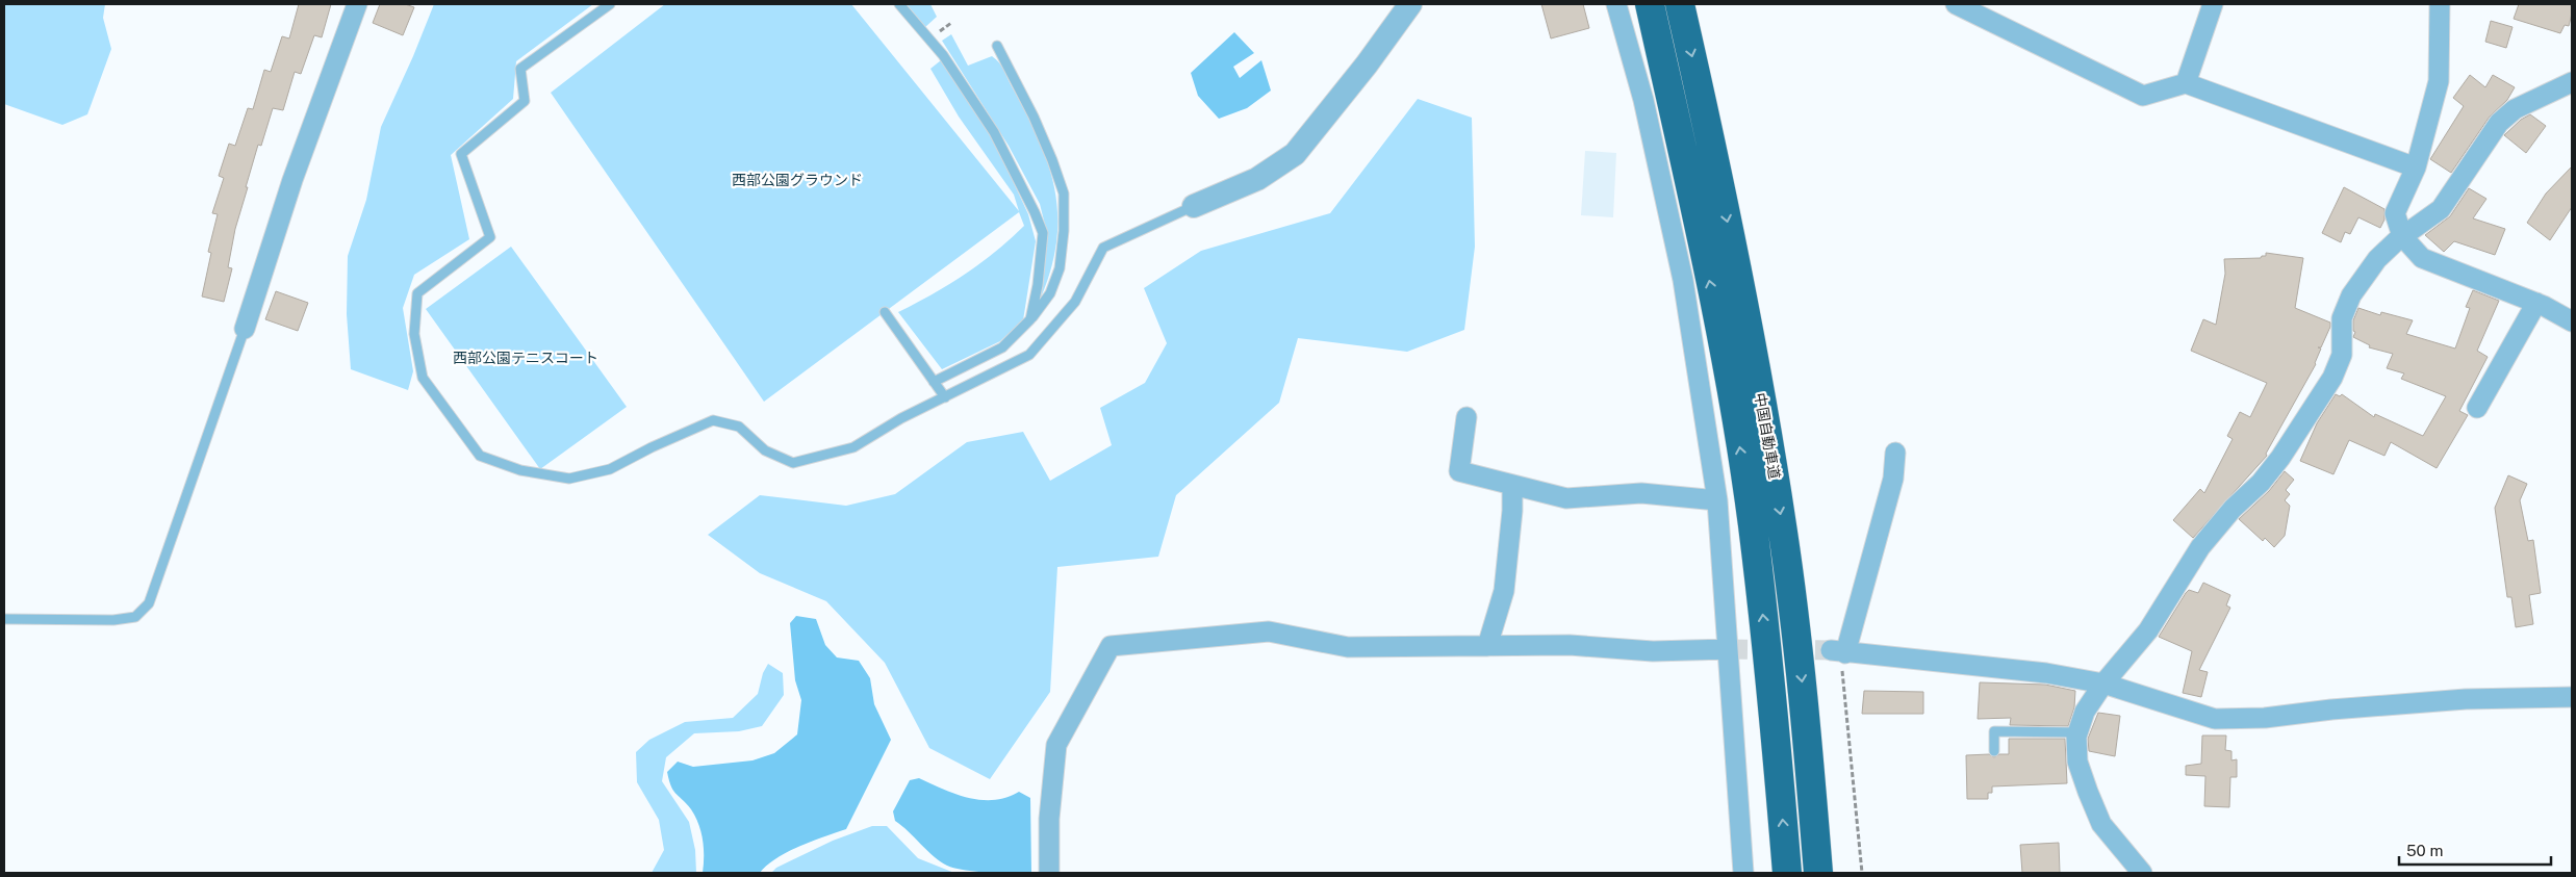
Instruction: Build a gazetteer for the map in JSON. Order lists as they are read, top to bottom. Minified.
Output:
{"streets":{"highway":["中国自動車道"]},"parks":["西部公園グラウンド","西部公園テニスコート"],"scale_bar":"50 m"}
